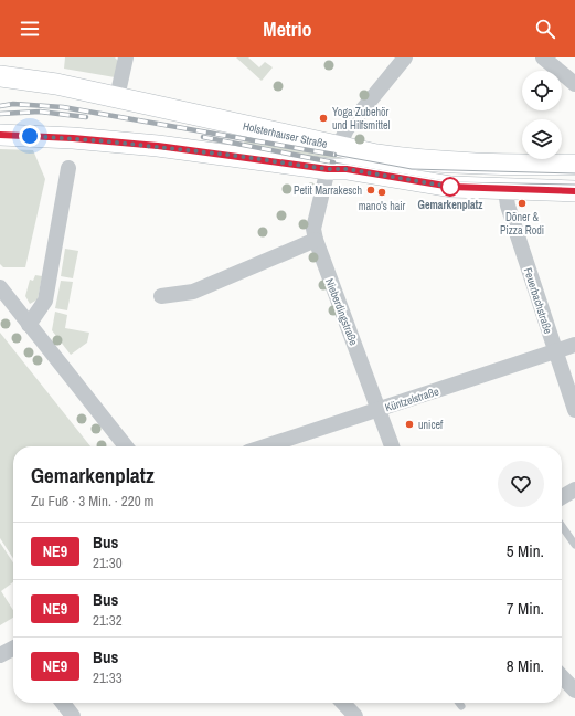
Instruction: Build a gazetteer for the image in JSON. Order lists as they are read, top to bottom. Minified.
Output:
{"streets":{"main road":["Holsterhauser Straße"],"street":["Feuerbachstraße","Nieberdingstraße","Küntzelstraße"]},"crossings":[["Feuerbachstraße","Küntzelstraße"],["Nieberdingstraße","Küntzelstraße"]],"places":["Yoga Zubehör und Hilfsmittel","Gemarkenplatz","Petit Marrakesch","mano's hair","Döner & Pizza Rodi","unicef"],"lines":["bus line NE9"],"page":{"header":"Metrio","heading":["Gemarkenplatz","Zu Fuß · 3 Min. · 220 m"],"list":[{"mark":"NE9","name":"Bus","note":"21:30","value":"5 Min."},{"mark":"NE9","name":"Bus","note":"21:32","value":"7 Min."},{"mark":"NE9","name":"Bus","note":"21:33","value":"8 Min."}]}}
